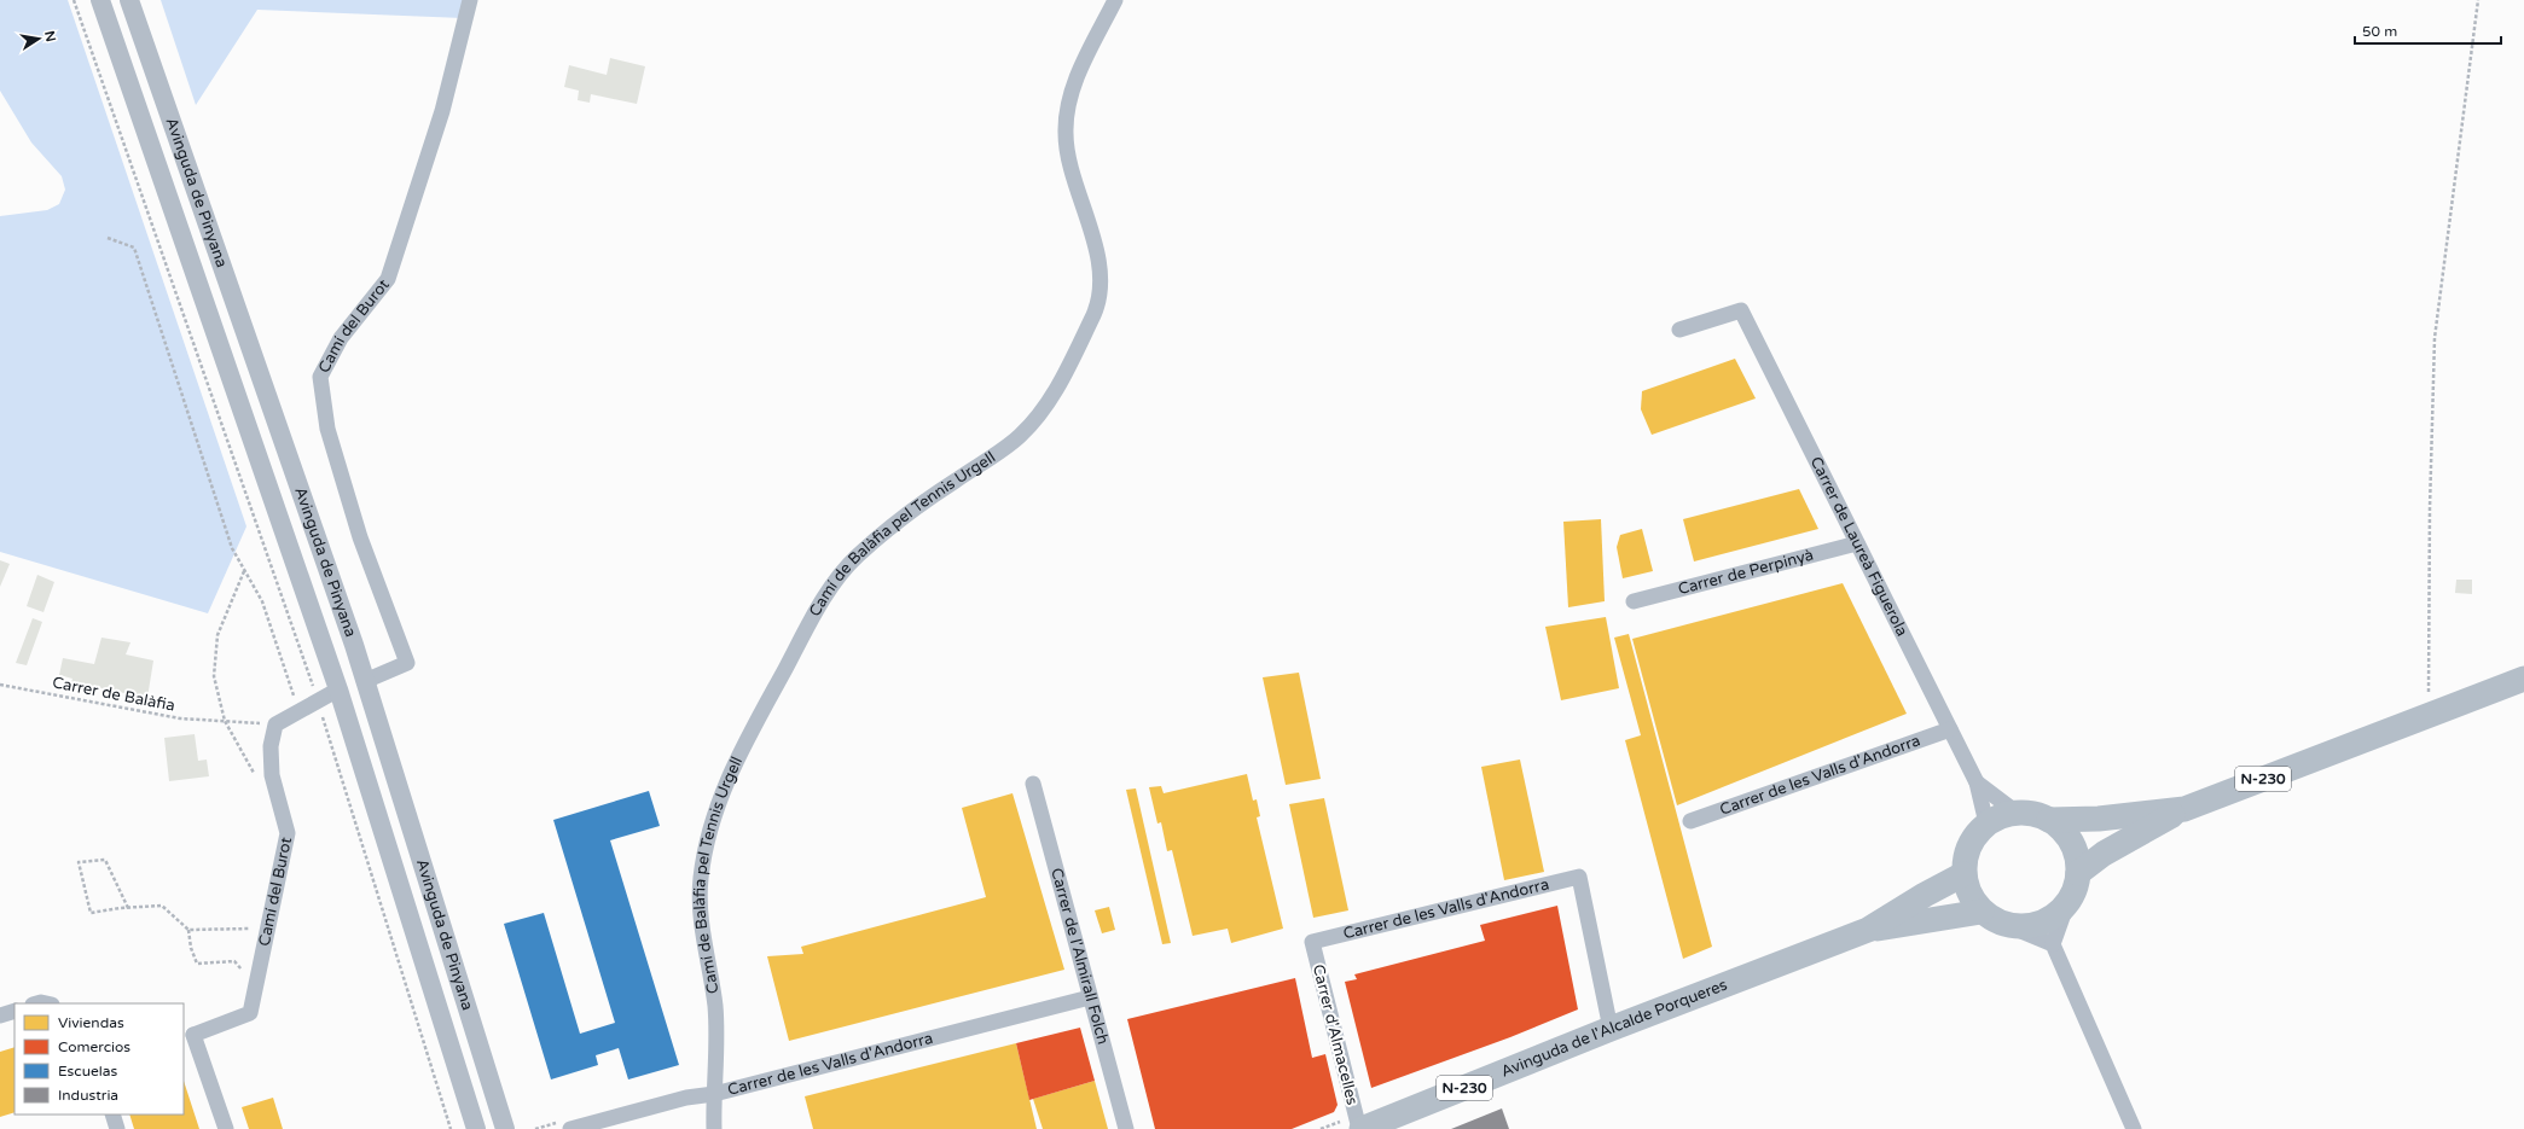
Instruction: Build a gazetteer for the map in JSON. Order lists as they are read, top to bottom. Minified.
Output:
{"streets":{"main road":["N-230","Avinguda de l'Alcalde Porqueres"],"street":["Avinguda de Pinyana","Camí del Burot","Camí de Balàfia pel Tennis Urgell","Carrer de Laureà Figuerola","Carrer de Perpinyà","Carrer de les Valls d'Andorra","Carrer de l'Almirall Folch","Carrer d'Almacelles"],"path":["Carrer de Balàfia"]},"crossings":[["Avinguda de Pinyana","Camí del Burot"],["Camí del Burot","Carrer de Balàfia"],["Camí de Balàfia pel Tennis Urgell","Carrer de les Valls d'Andorra"],["Carrer de Laureà Figuerola","Carrer de Perpinyà"],["Carrer de Laureà Figuerola","Carrer de les Valls d'Andorra"],["Carrer de Laureà Figuerola","N-230"],["Carrer de les Valls d'Andorra","Carrer de l'Almirall Folch"],["Carrer de les Valls d'Andorra","Avinguda de l'Alcalde Porqueres"],["Carrer de les Valls d'Andorra","Carrer d'Almacelles"],["N-230","Avinguda de l'Alcalde Porqueres"],["Avinguda de l'Alcalde Porqueres","Carrer d'Almacelles"]],"legend":["Viviendas","Comercios","Escuelas","Industria"],"scale_bar":"50 m","north":"right"}
